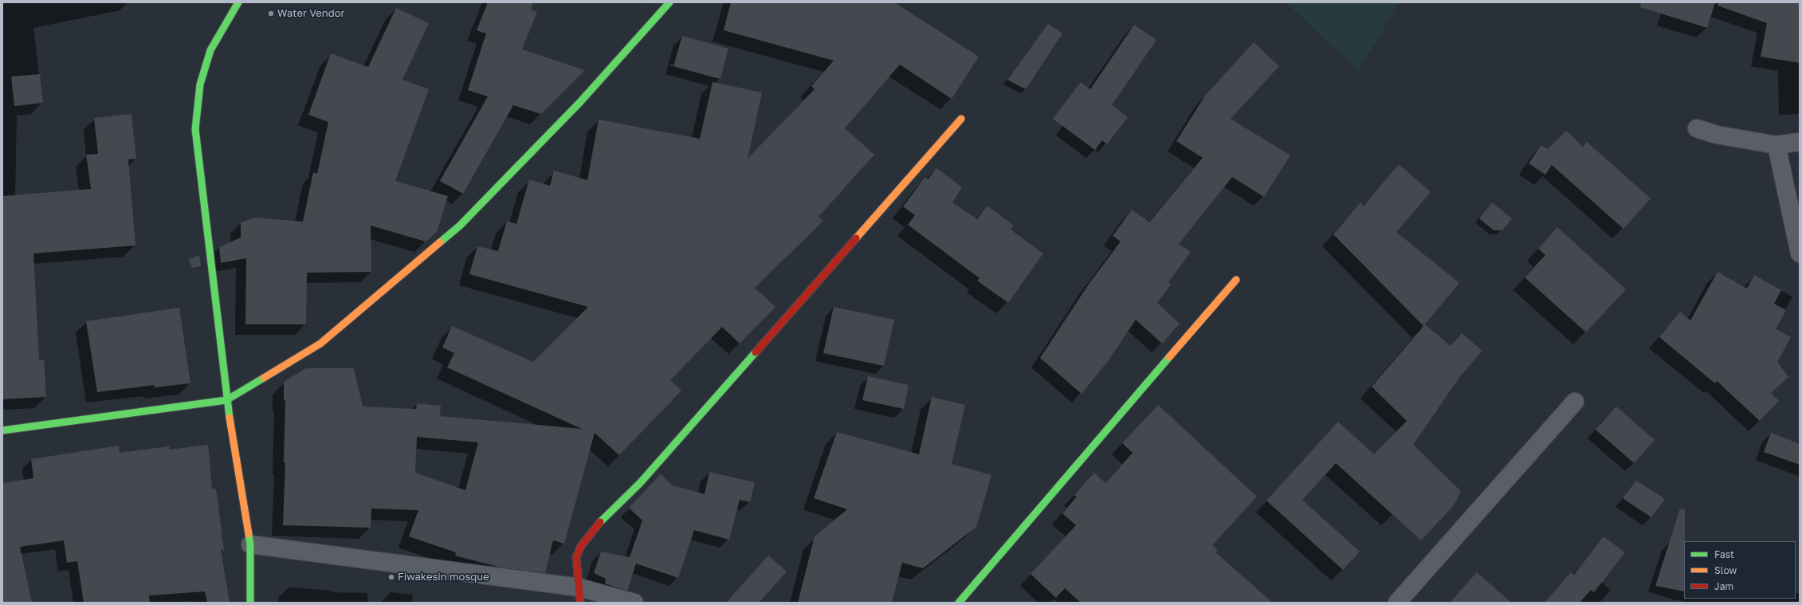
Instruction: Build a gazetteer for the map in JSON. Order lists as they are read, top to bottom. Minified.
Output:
{"places":["Water Vendor","Fiwakesin mosque"],"legend":["Fast","Slow","Jam"]}
